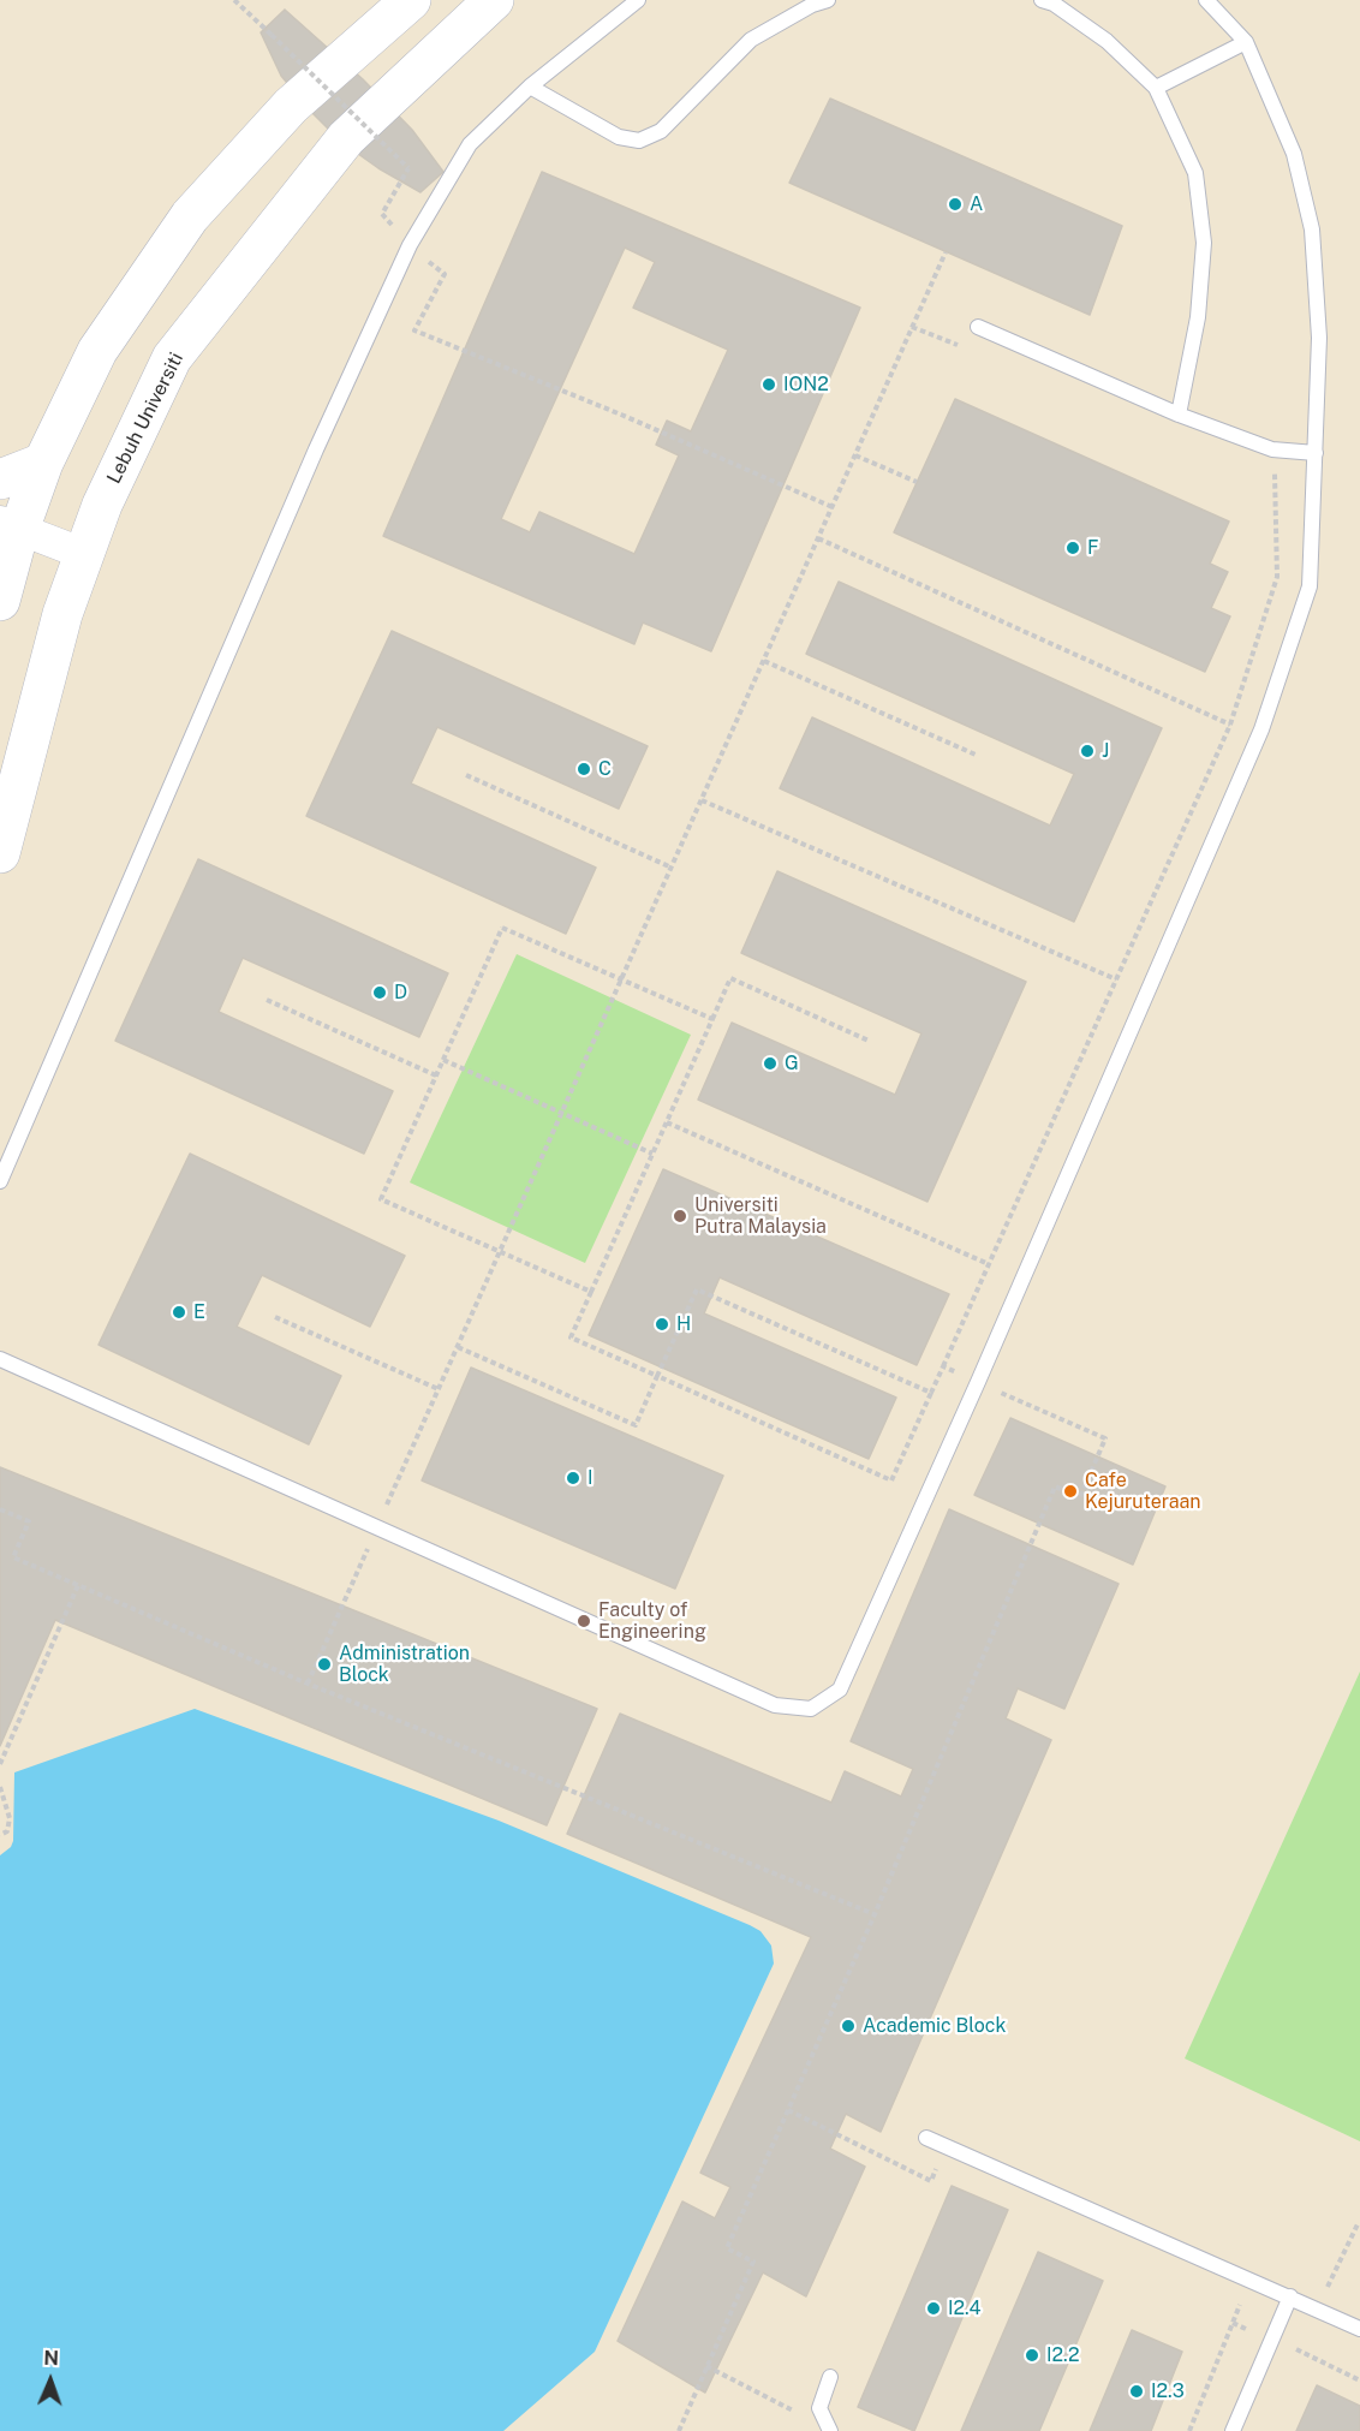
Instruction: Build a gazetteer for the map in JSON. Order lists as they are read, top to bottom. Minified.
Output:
{"streets":{"street":["Lebuh Universiti"]},"places":["A","ION2","F","J","C","D","G","Universiti Putra Malaysia","E","H","I","Cafe Kejuruteraan","Faculty of Engineering","Administration Block","Academic Block","I2.4","I2.2","I2.3"],"north":"top"}
